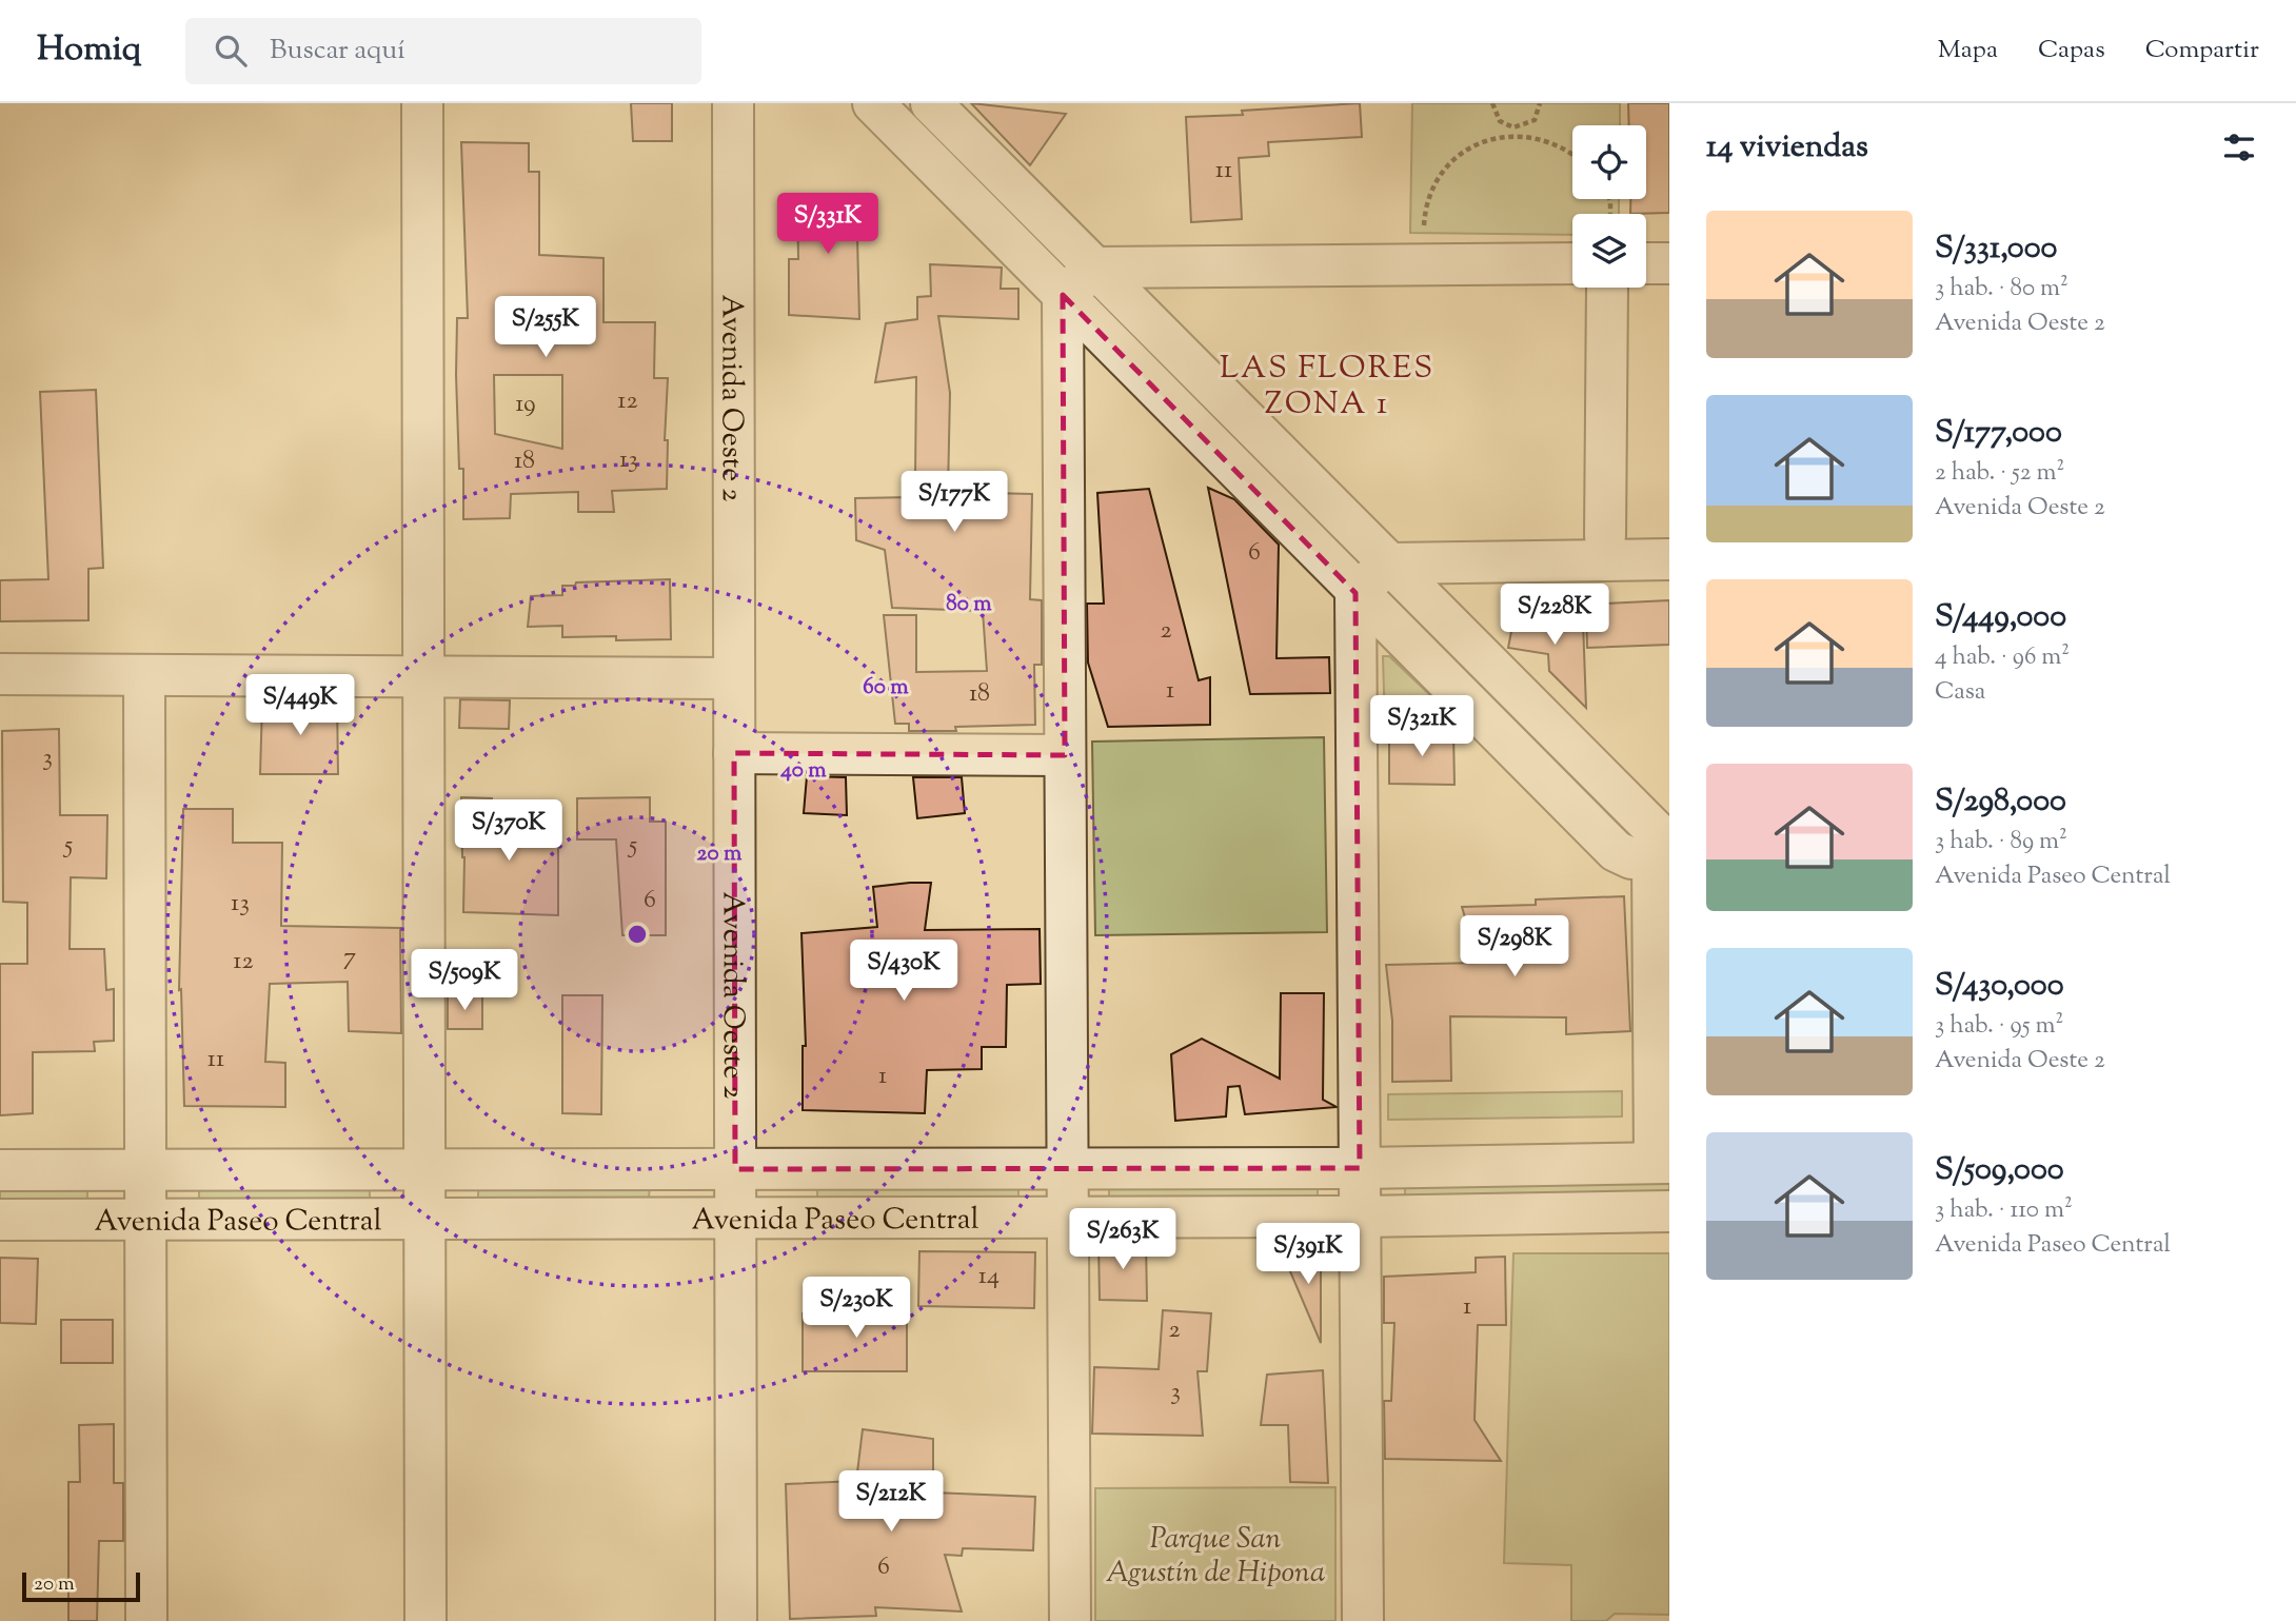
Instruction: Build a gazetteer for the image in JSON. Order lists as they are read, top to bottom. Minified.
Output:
{"streets":{"street":["Avenida Oeste 2","Avenida Paseo Central"]},"crossings":[["Avenida Oeste 2","Avenida Paseo Central"]],"districts":["LAS FLORES ZONA 1"],"parks":["Parque San Agustín de Hipona"],"house_numbers":["11","12","19","13","18","6","2","1","18","3","5","5","6","13","7","12","11","1","14","1","2","3","6"],"scale_bar":"20 m","page":{"header":"Homiq","search":"Buscar aquí","nav":["Mapa","Capas","Compartir"],"heading":"14 viviendas","list":[{"name":"S/331,000","note":"3 hab. · 80 m² · Avenida Oeste 2"},{"name":"S/177,000","note":"2 hab. · 52 m² · Avenida Oeste 2"},{"name":"S/449,000","note":"4 hab. · 96 m² · Casa"},{"name":"S/298,000","note":"3 hab. · 89 m² · Avenida Paseo Central"},{"name":"S/430,000","note":"3 hab. · 95 m² · Avenida Oeste 2"},{"name":"S/509,000","note":"3 hab. · 110 m² · Avenida Paseo Central"}],"price":["S/331K","S/255K","S/177K","S/228K","S/449K","S/321K","S/370K","S/298K","S/430K","S/509K","S/263K","S/391K","S/230K","S/212K"],"scale":"20 m"},"rings":["80 m","60 m","40 m","20 m"]}
